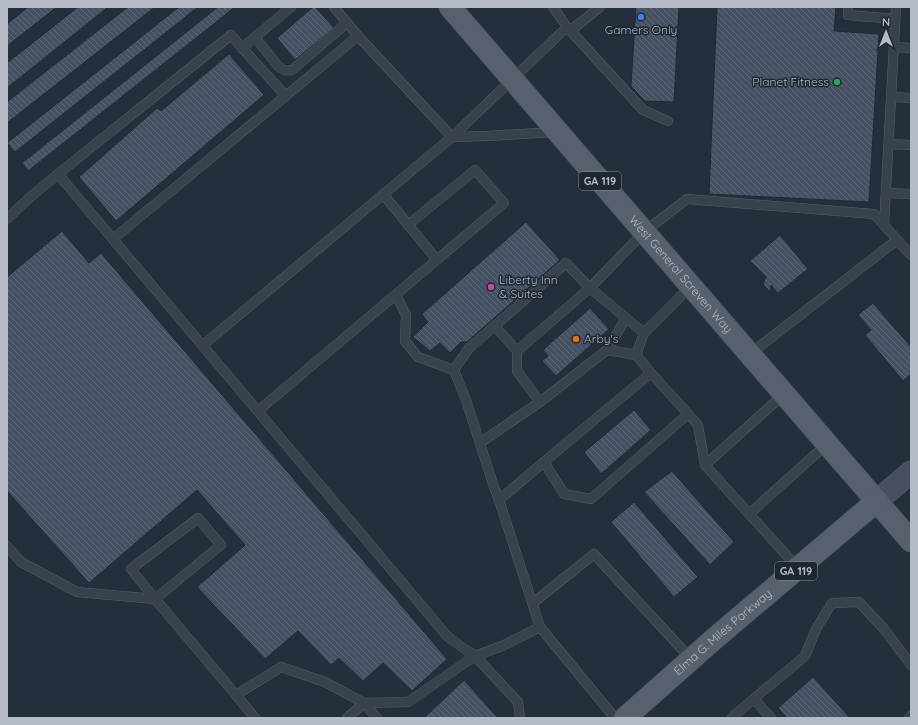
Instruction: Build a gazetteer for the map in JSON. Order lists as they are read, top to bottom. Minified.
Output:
{"streets":{"main road":["GA 119","West General Screven Way","Elma G. Miles Parkway"]},"crossings":[["West General Screven Way","Elma G. Miles Parkway"]],"places":["Gamers Only","Planet Fitness","Liberty Inn & Suites","Arby's"],"north":"top"}
